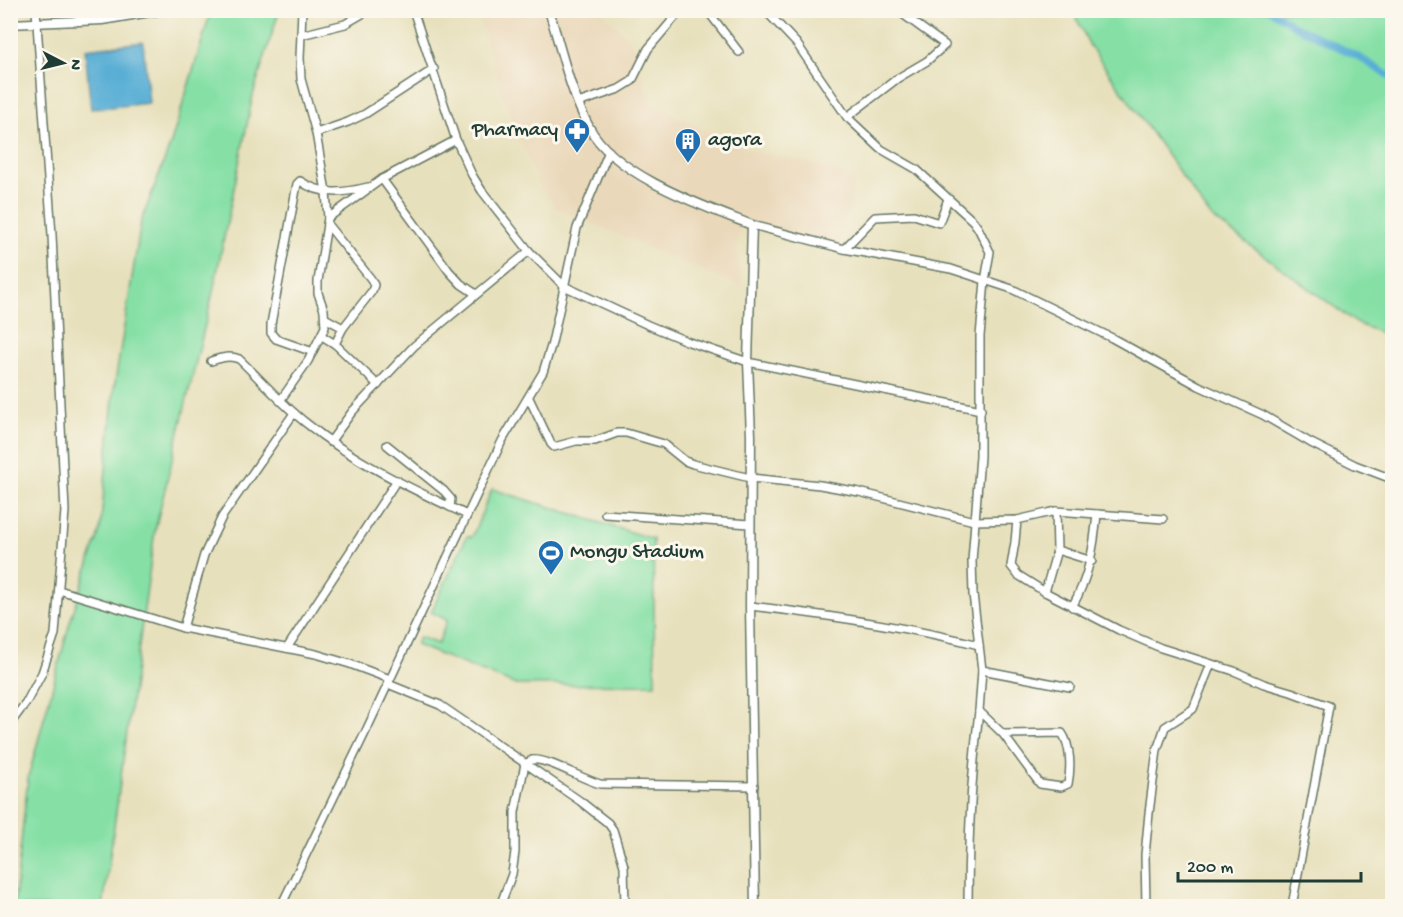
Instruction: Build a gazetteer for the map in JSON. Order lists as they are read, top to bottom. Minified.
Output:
{"places":{"pharmacy":["Pharmacy"],"building":["agora"],"sports":["Mongu Stadium"]},"scale_bar":"200 m","north":"right"}
